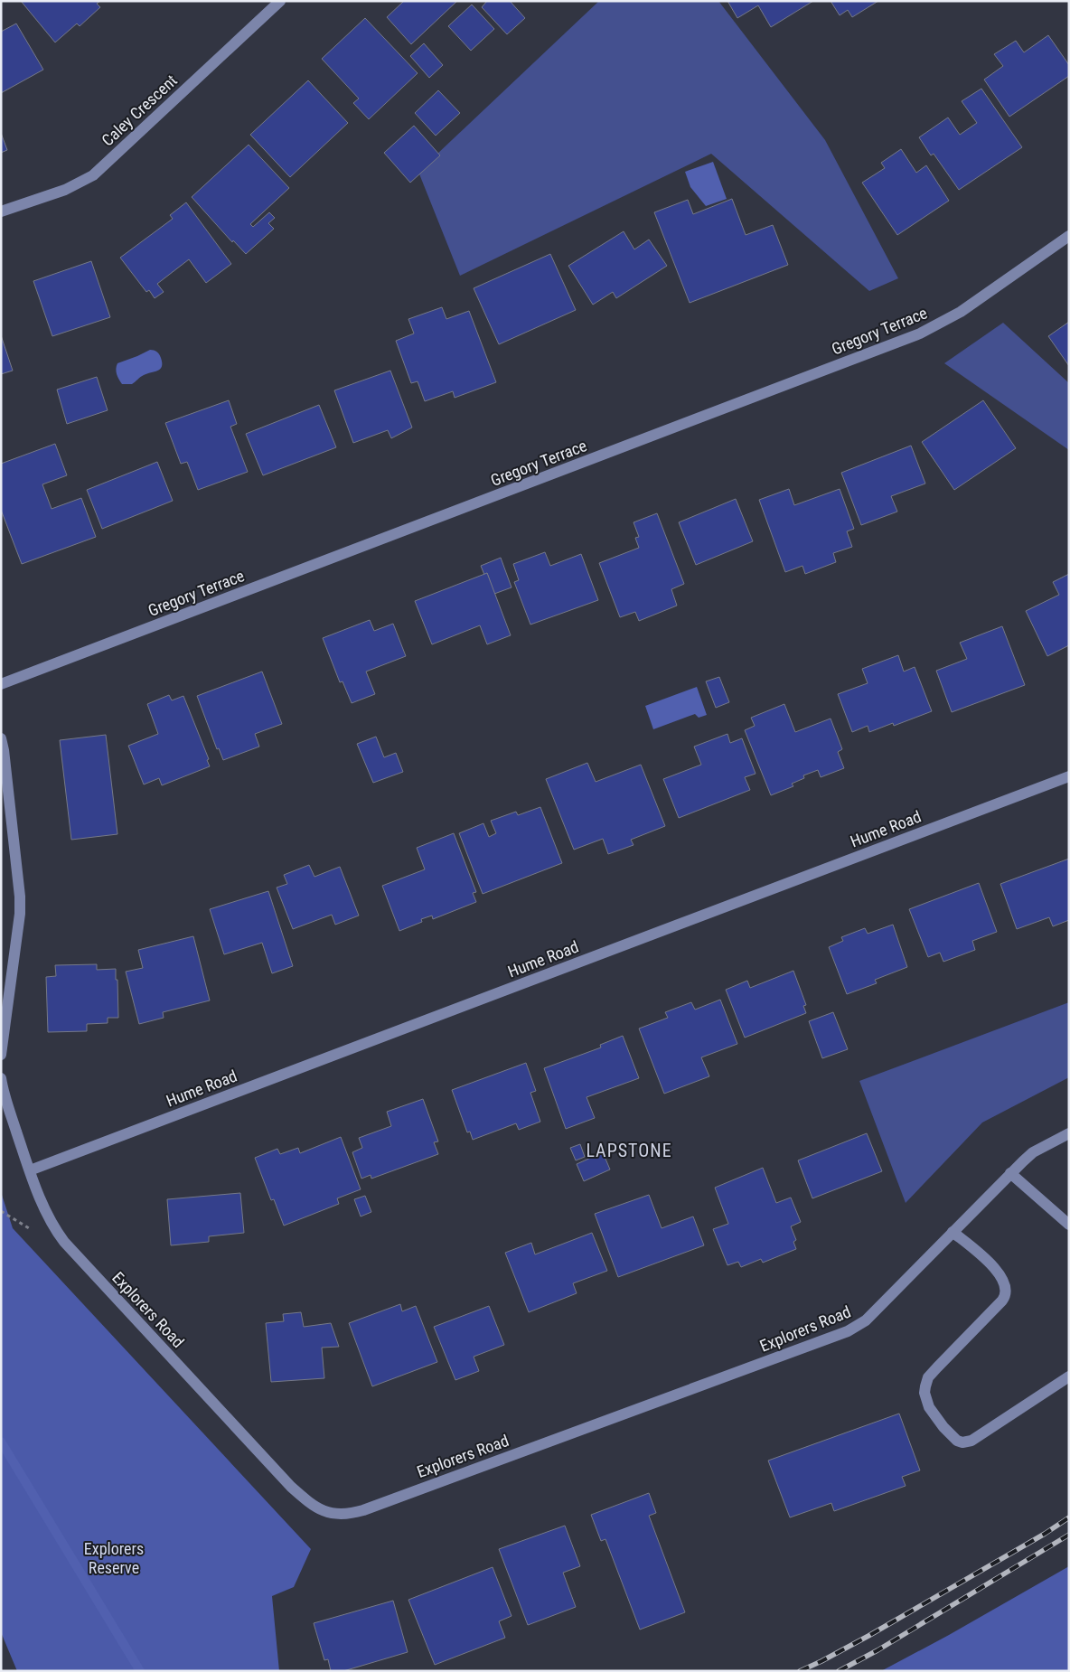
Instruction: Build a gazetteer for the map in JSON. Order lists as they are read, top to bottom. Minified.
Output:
{"streets":{"street":["Caley Crescent","Gregory Terrace","Hume Road","Explorers Road"]},"crossings":[["Hume Road","Explorers Road"]],"districts":["LAPSTONE"],"parks":["Explorers Reserve"]}
